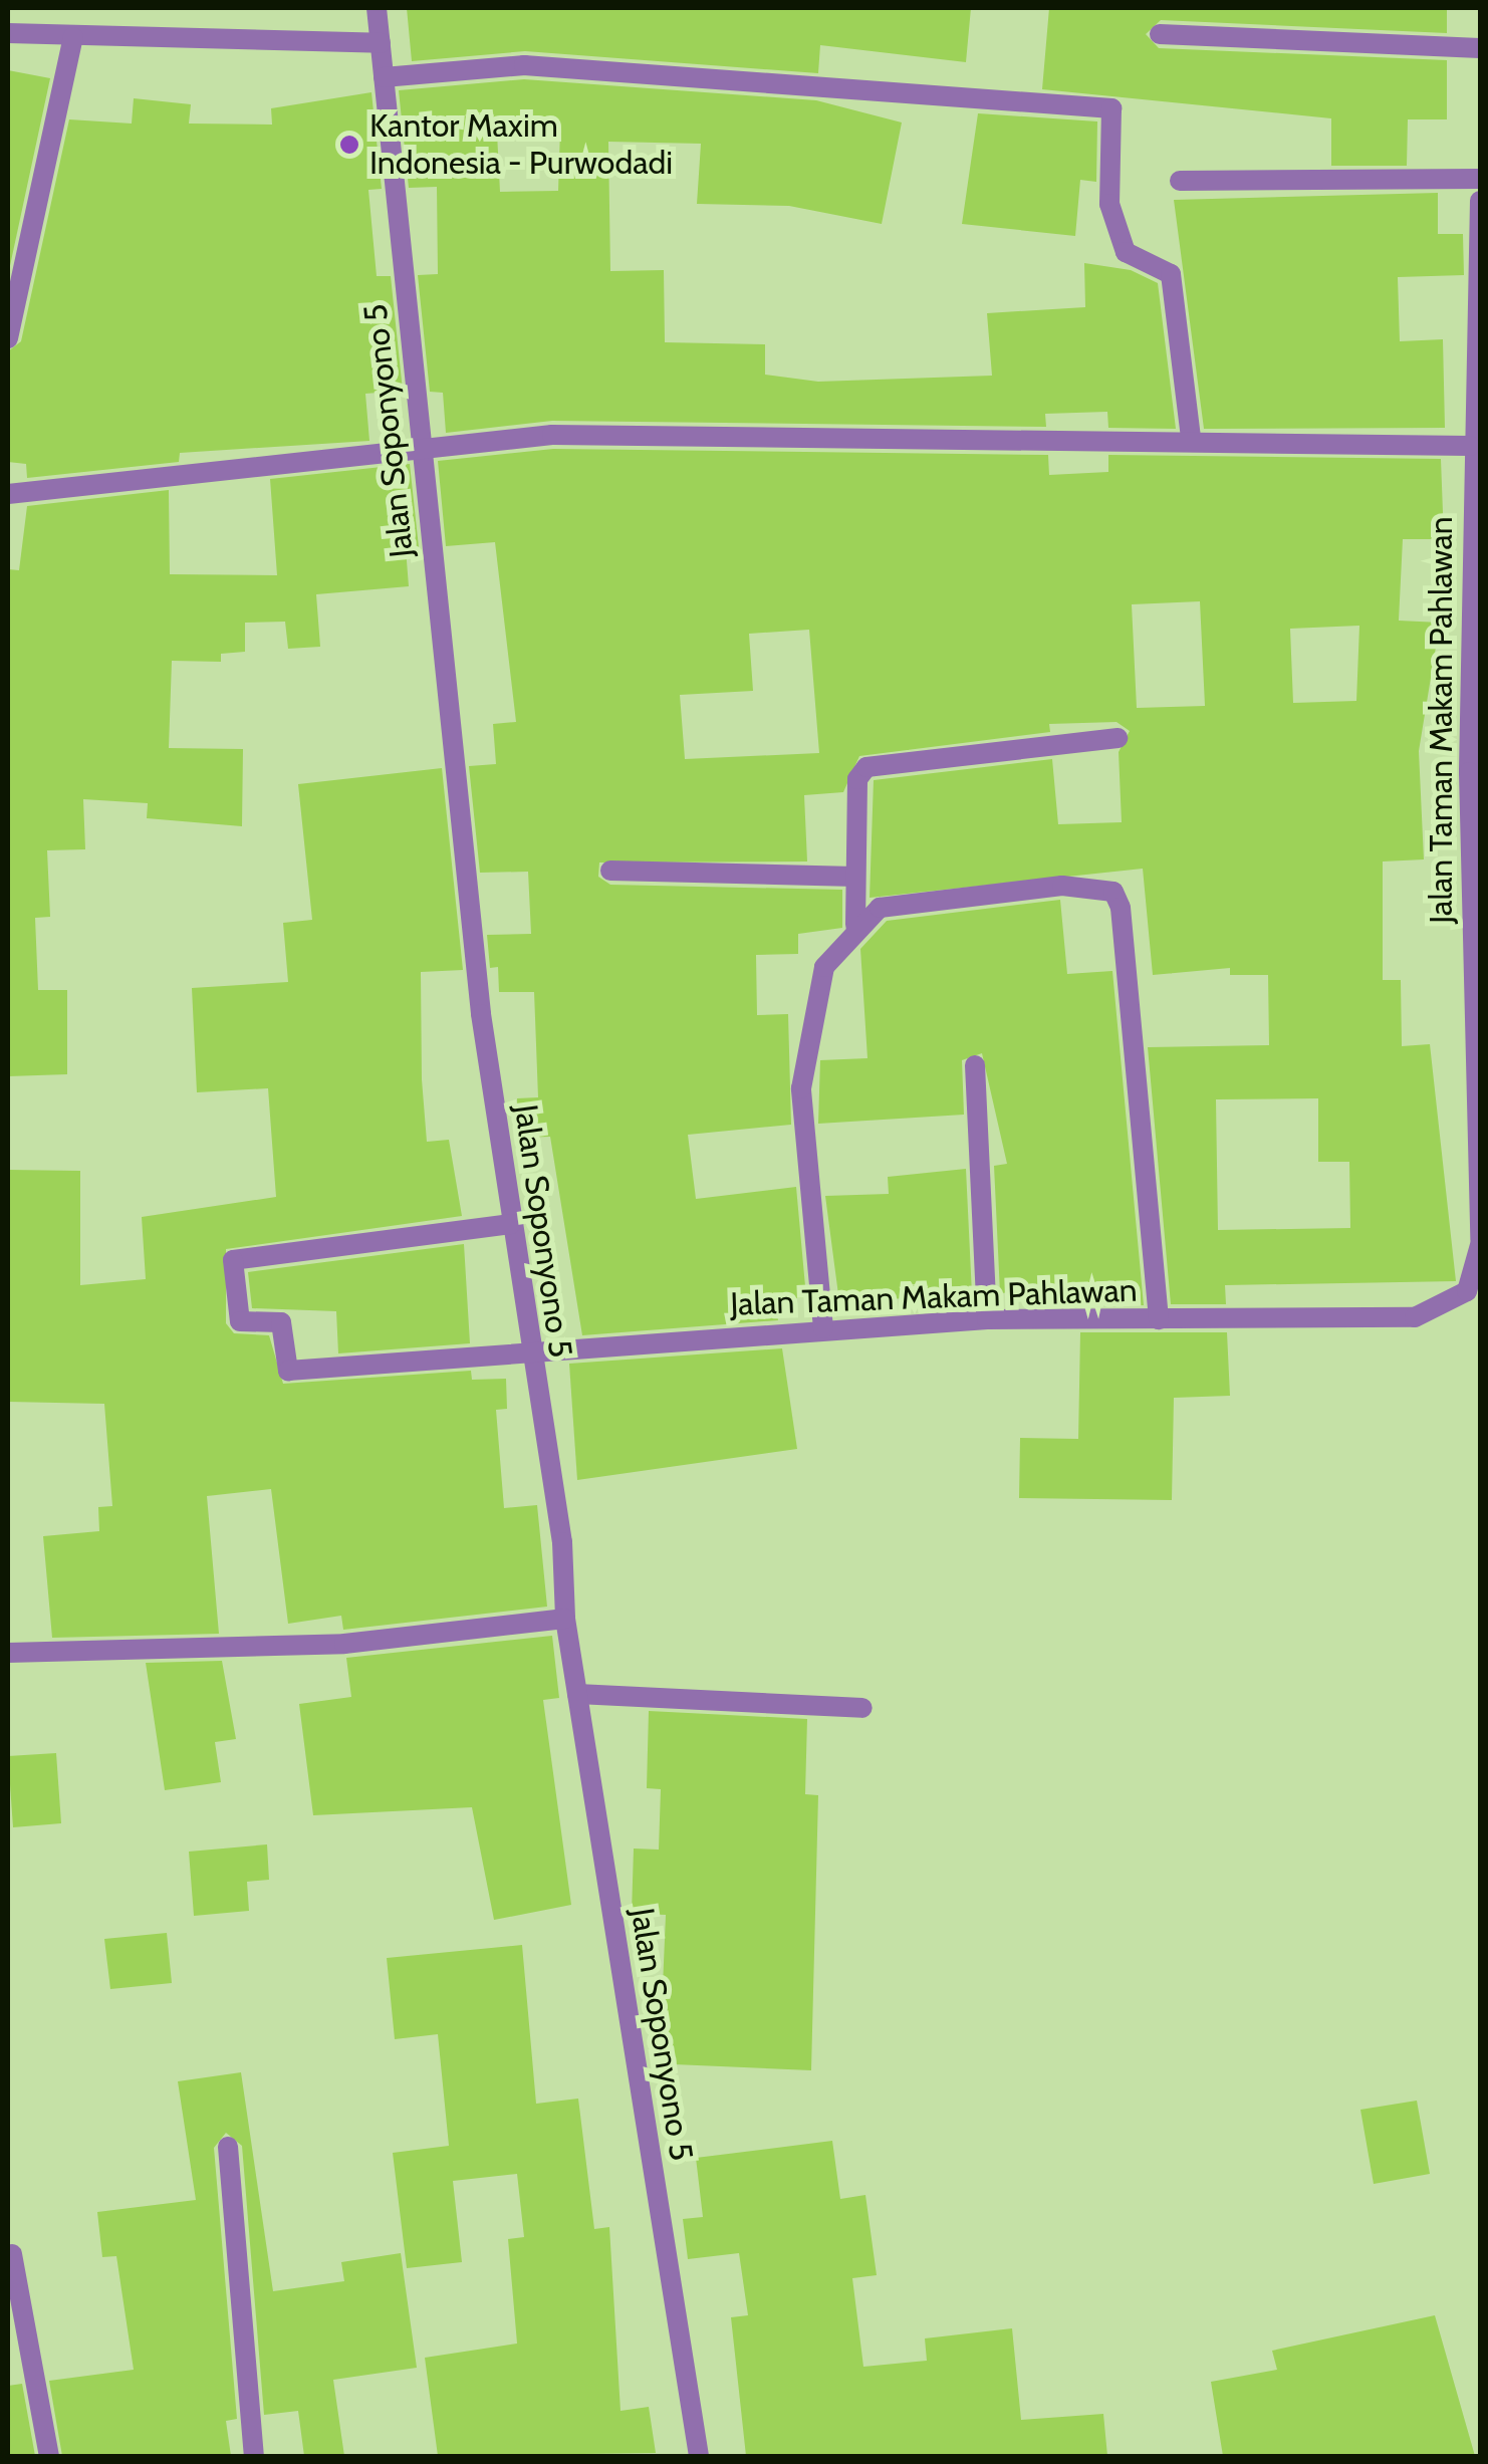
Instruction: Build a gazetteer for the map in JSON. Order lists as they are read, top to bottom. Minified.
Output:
{"streets":{"street":["Jalan Soponyono 5","Jalan Taman Makam Pahlawan"]},"crossings":[["Jalan Soponyono 5","Jalan Taman Makam Pahlawan"]],"places":["Kantor Maxim Indonesia - Purwodadi"]}
